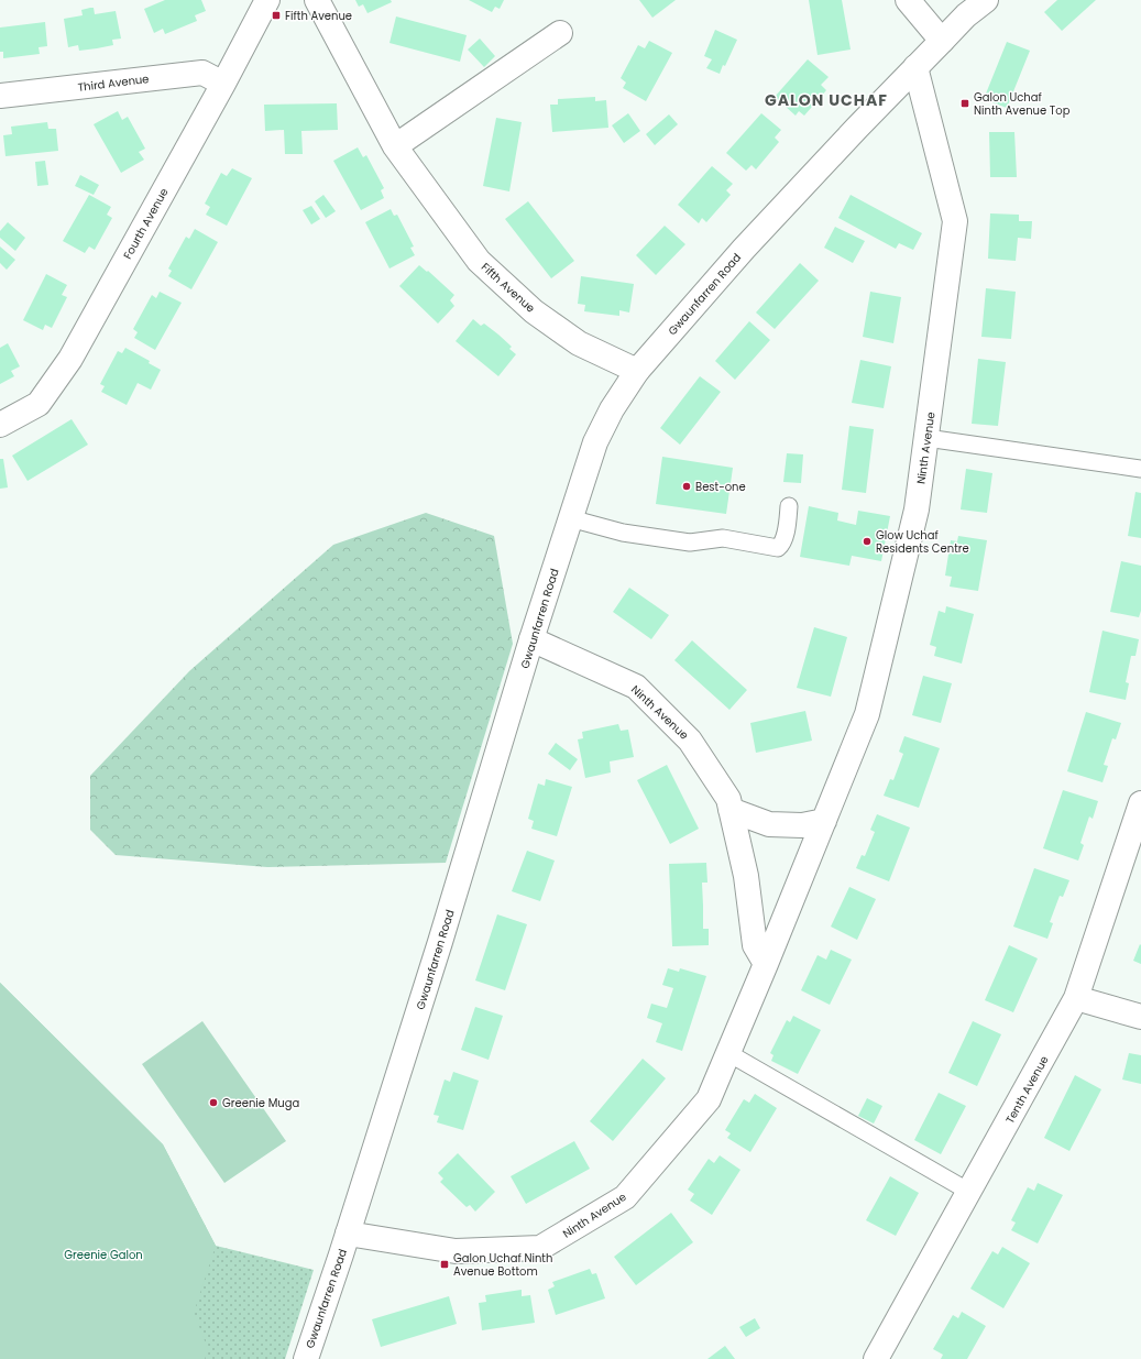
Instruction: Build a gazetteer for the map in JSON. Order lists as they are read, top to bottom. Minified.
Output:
{"streets":{"street":["Third Avenue","Fourth Avenue","Fifth Avenue","Gwaunfarren Road","Ninth Avenue","Tenth Avenue"]},"crossings":[["Third Avenue","Fourth Avenue"],["Fifth Avenue","Gwaunfarren Road"],["Gwaunfarren Road","Ninth Avenue"]],"districts":["GALON UCHAF"],"parks":["Greenie Galon"],"places":{"transit":["Fifth Avenue","Galon Uchaf Ninth Avenue Top","Galon Uchaf Ninth Avenue Bottom"],"other":["Best-one","Glow Uchaf Residents Centre","Greenie Muga"]}}
